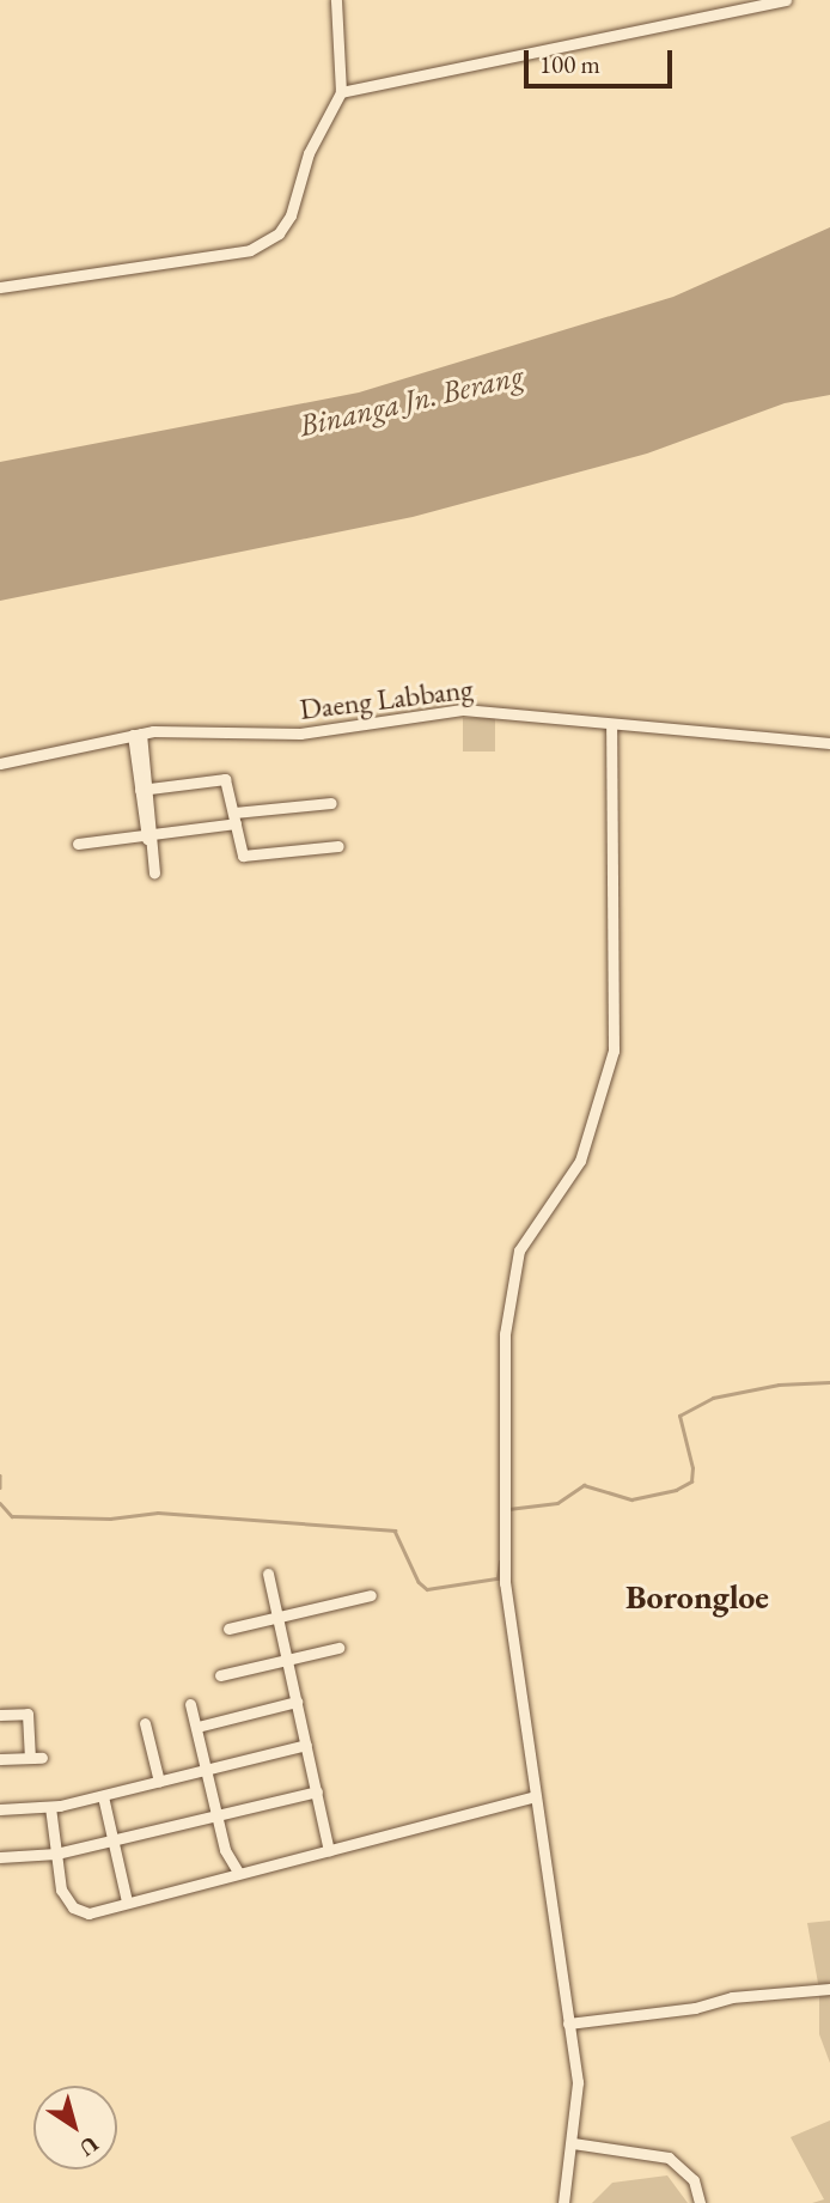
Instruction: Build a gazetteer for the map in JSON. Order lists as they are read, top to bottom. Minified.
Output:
{"streets":{"street":["Daeng Labbang"]},"districts":["Borongloe"],"water":["Binanga Jn. Berang"],"scale_bar":"100 m","north":"bottom right"}
